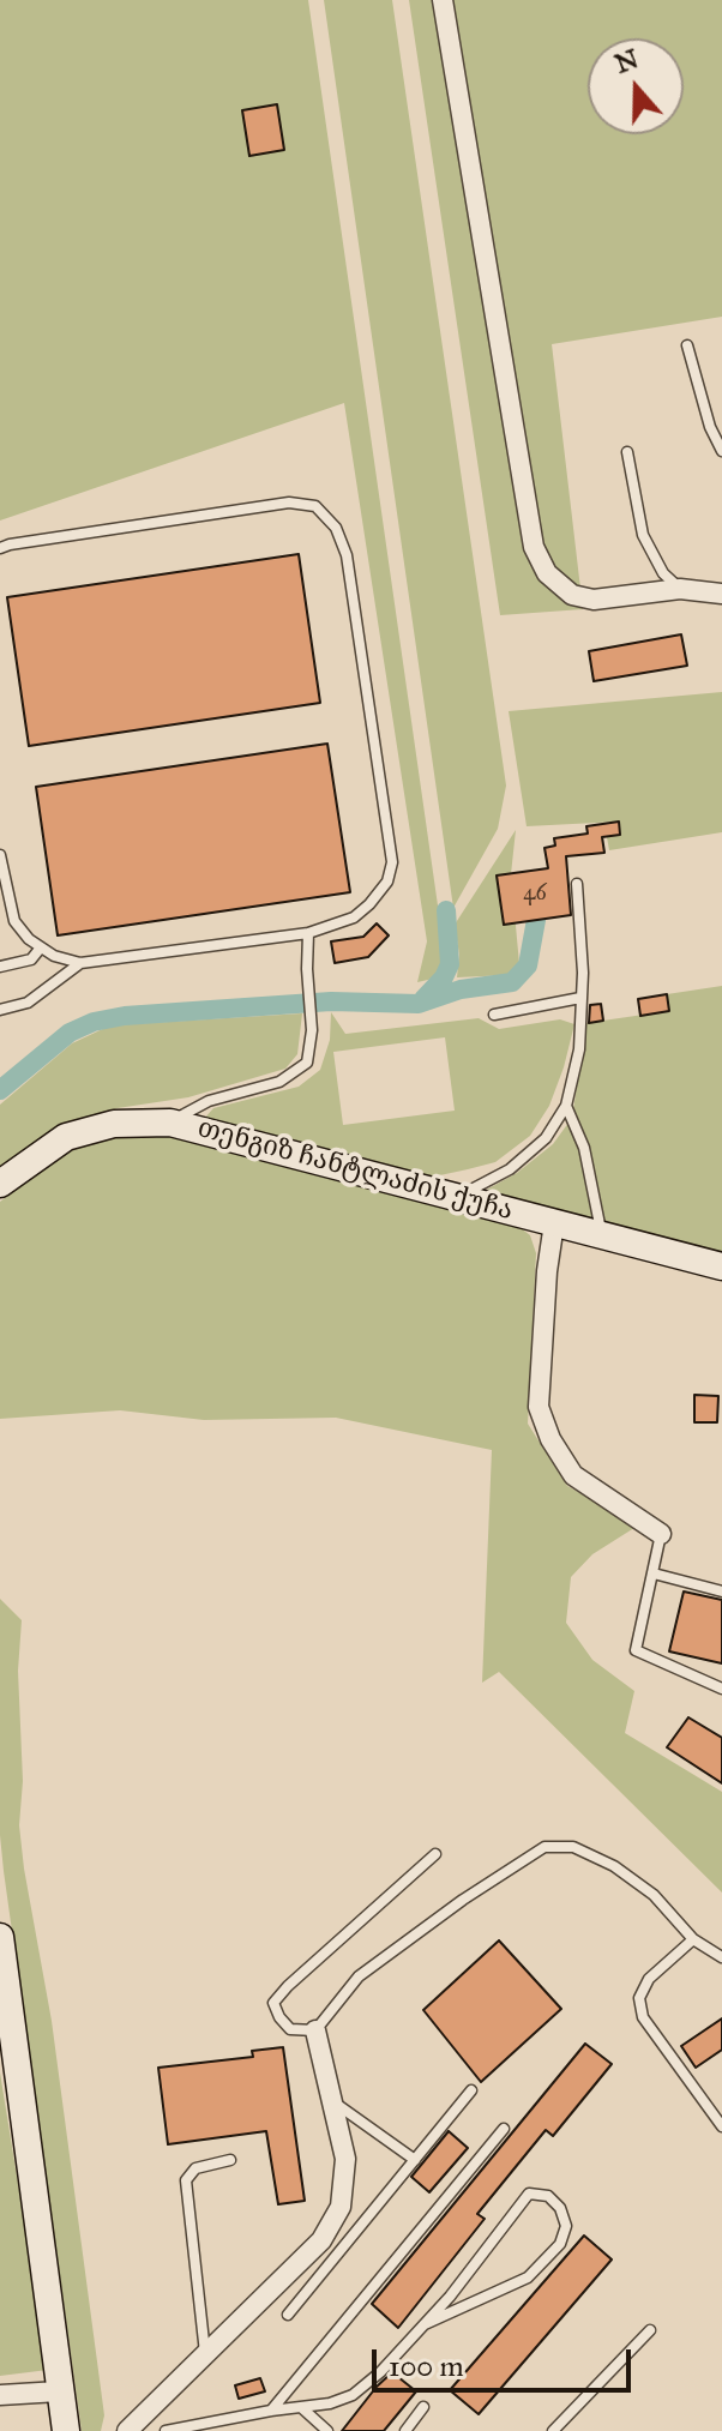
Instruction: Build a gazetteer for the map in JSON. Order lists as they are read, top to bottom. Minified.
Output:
{"streets":{"street":["თენგიზ ჩანტლაძის ქუჩა"]},"house_numbers":["46"],"scale_bar":"100 m","north":"top"}
